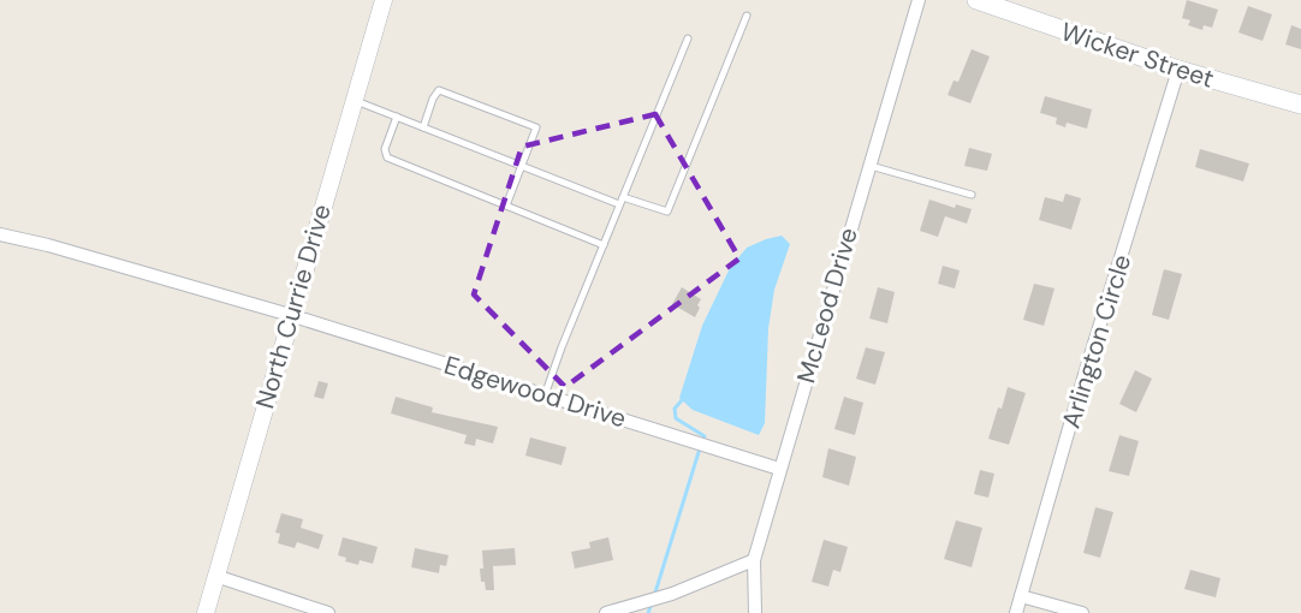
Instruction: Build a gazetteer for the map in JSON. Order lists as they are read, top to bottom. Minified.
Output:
{"streets":{"main road":["Wicker Street"],"street":["McLeod Drive","North Currie Drive","Arlington Circle","Edgewood Drive"]},"crossings":[["Wicker Street","Arlington Circle"],["McLeod Drive","Edgewood Drive"],["North Currie Drive","Edgewood Drive"]]}
